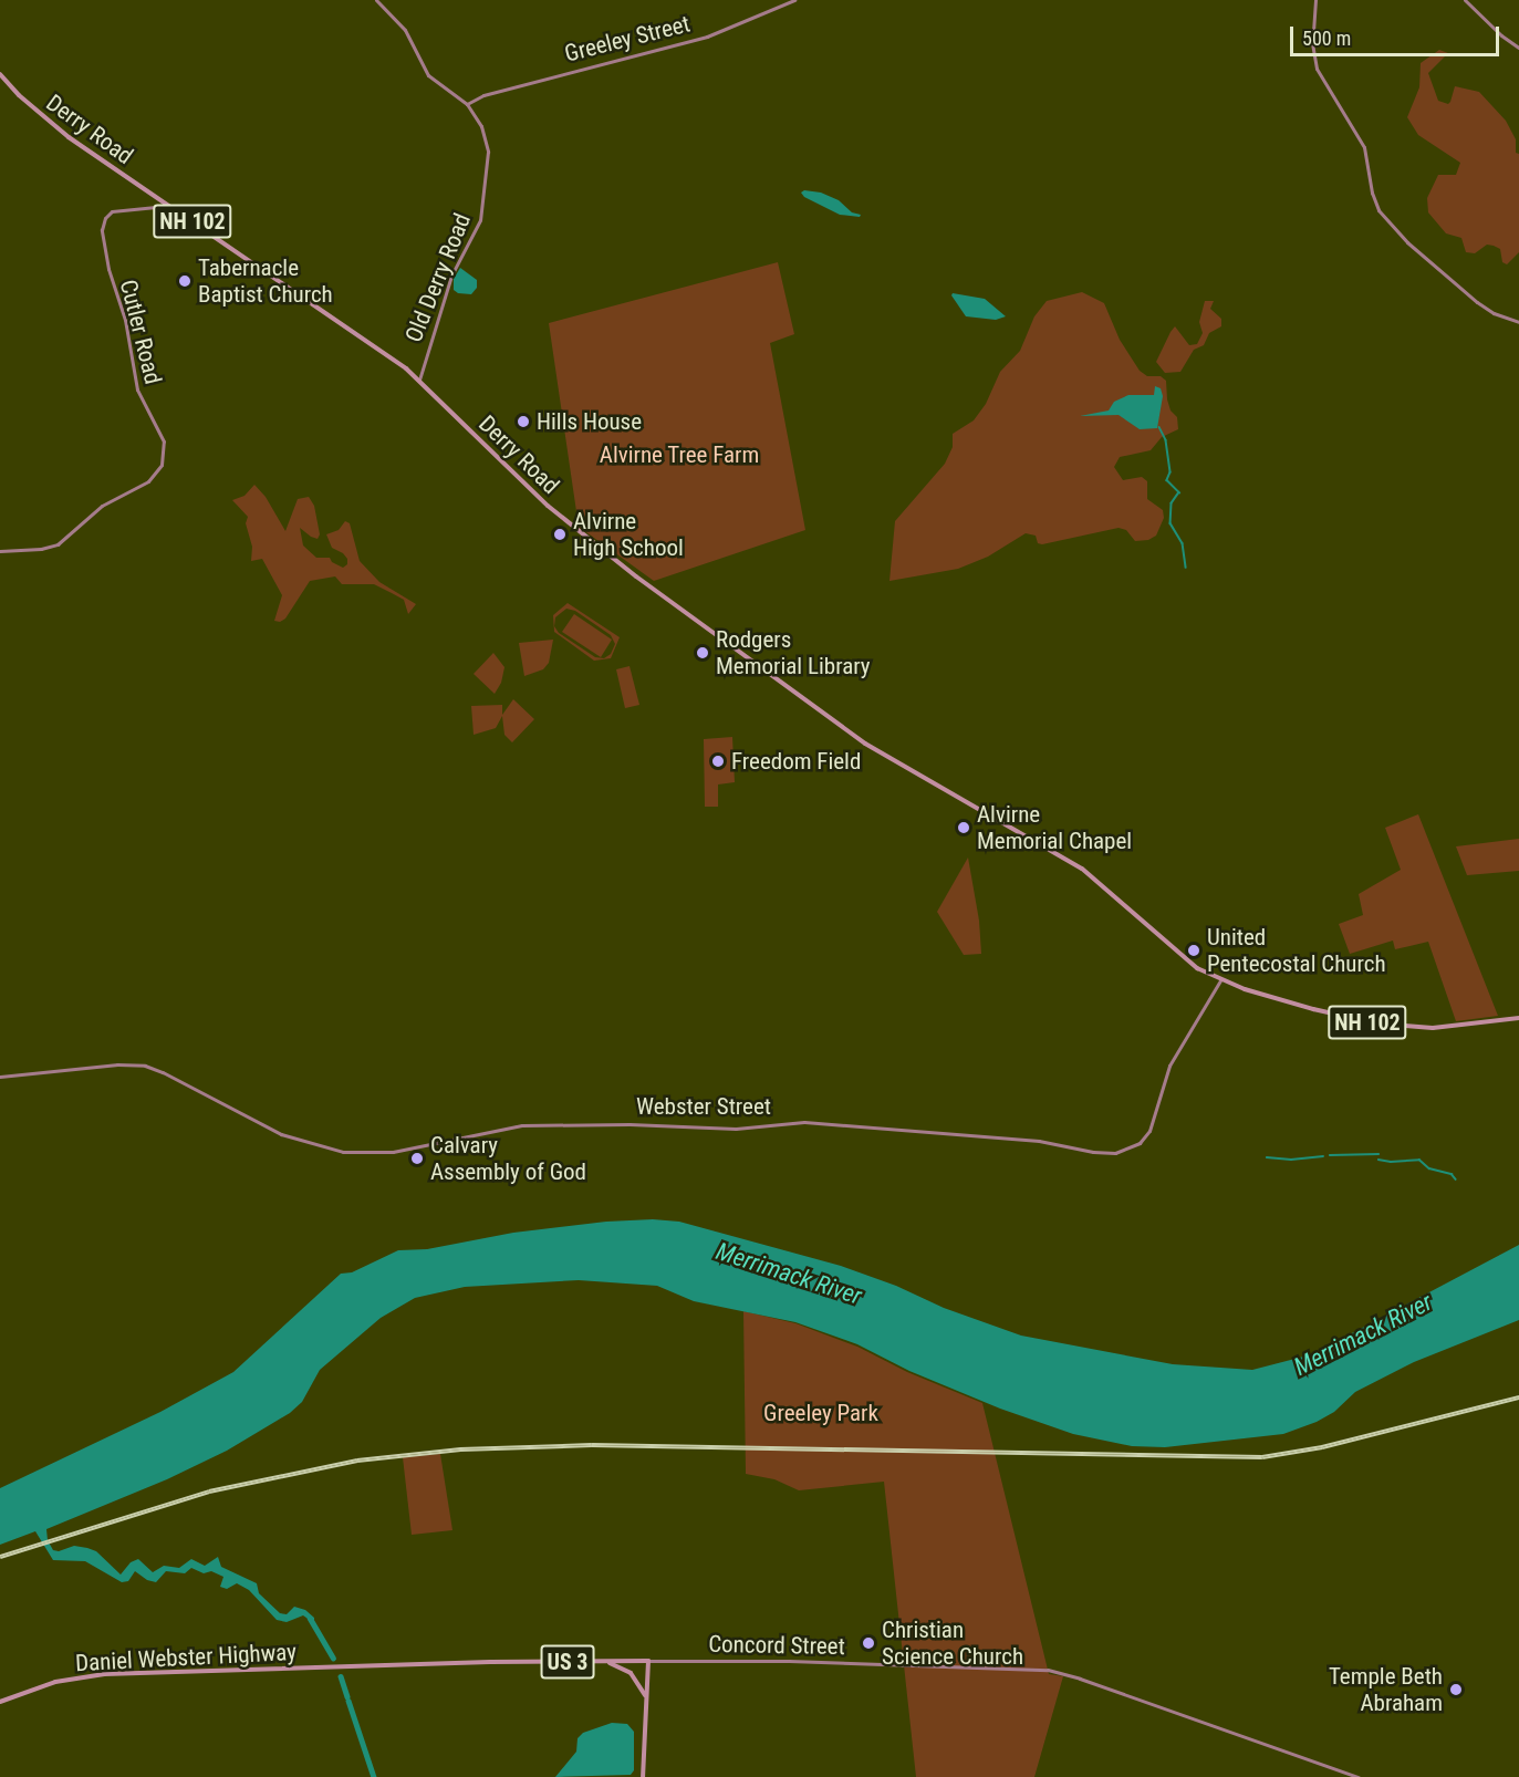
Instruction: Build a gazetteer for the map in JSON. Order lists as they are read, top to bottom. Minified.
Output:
{"streets":{"main road":["Greeley Street","Derry Road","NH 102","Old Derry Road","Cutler Road","Webster Street","Concord Street","Daniel Webster Highway","US 3"]},"crossings":[["Greeley Street","Old Derry Road"],["Derry Road","NH 102"],["Derry Road","Old Derry Road"],["Derry Road","Cutler Road"],["Derry Road","Webster Street"],["NH 102","Webster Street"],["Concord Street","Daniel Webster Highway"]],"water":["Merrimack River"],"parks":["Alvirne Tree Farm","Greeley Park"],"places":["Tabernacle Baptist Church","Hills House","Alvirne High School","Rodgers Memorial Library","Freedom Field","Alvirne Memorial Chapel","United Pentecostal Church","Calvary Assembly of God","Christian Science Church","Temple Beth Abraham"],"scale_bar":"500 m"}
